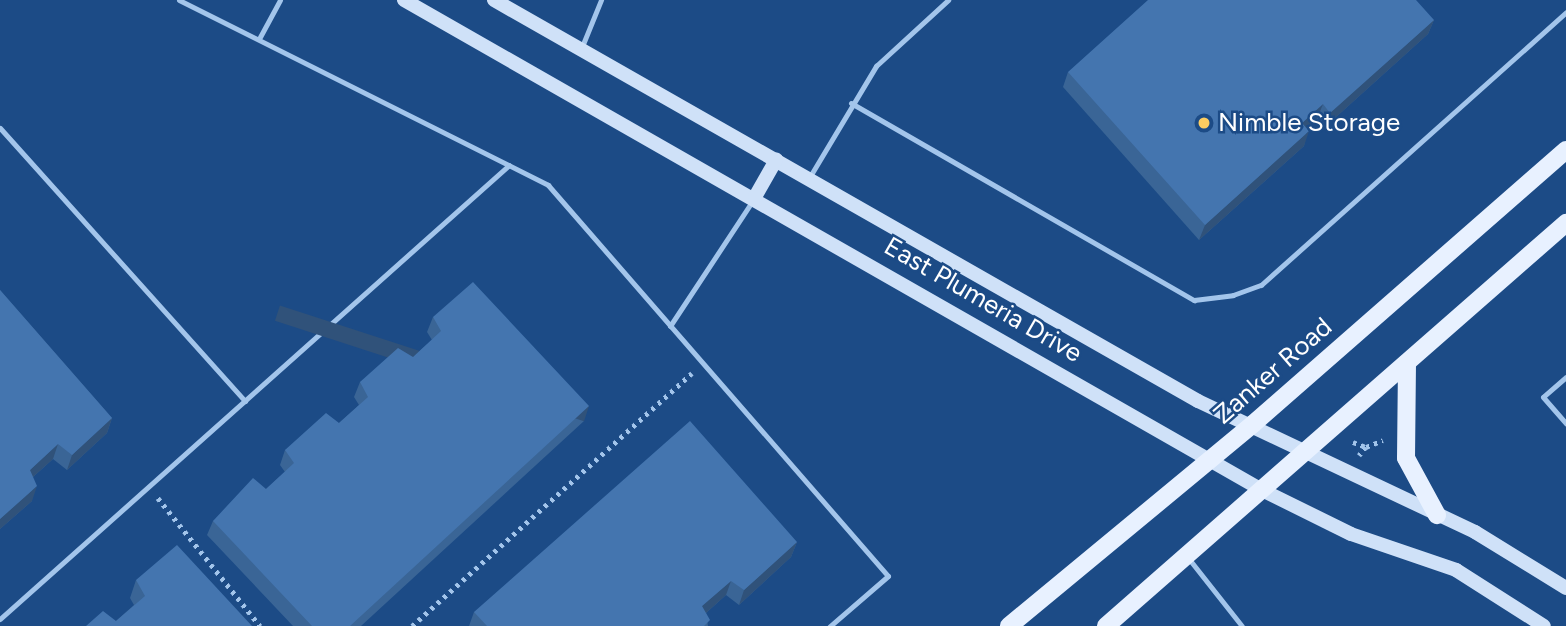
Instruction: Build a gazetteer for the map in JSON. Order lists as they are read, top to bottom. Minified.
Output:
{"streets":{"main road":["Zanker Road"],"street":["East Plumeria Drive"]},"crossings":[["East Plumeria Drive","Zanker Road"]],"places":["Nimble Storage"]}
